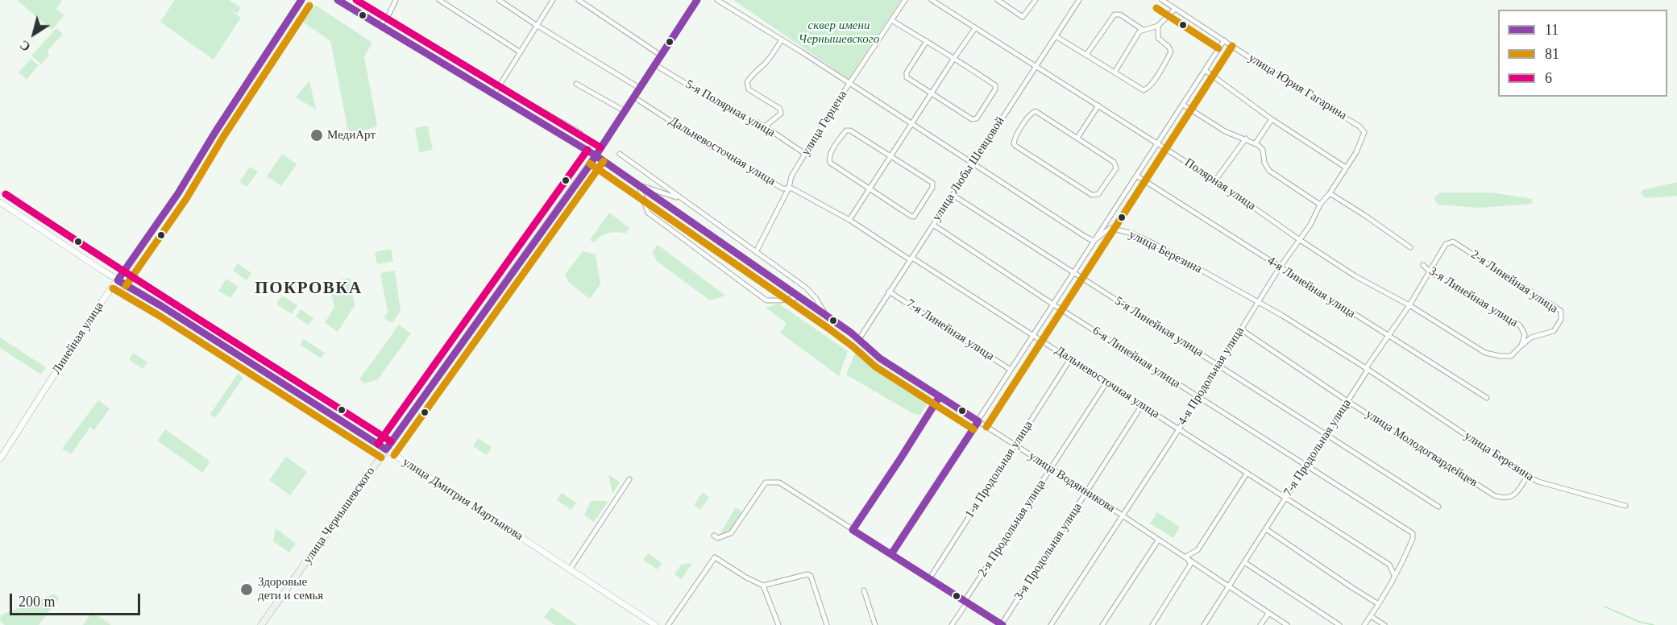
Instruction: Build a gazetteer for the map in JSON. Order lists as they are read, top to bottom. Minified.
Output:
{"streets":{"main road":["улица Чернышевского"],"street":["улица Юрия Гагарина","5-я Полярная улица","улица Герцена","Дальневосточная улица","улица Любы Шевцовой","Полярная улица","улица Березина","2-я Линейная улица","4-я Линейная улица","3-я Линейная улица","5-я Линейная улица","7-я Линейная улица","Линейная улица","6-я Линейная улица","4-я Продольная улица","7-я Продольная улица","улица Молодогвардейцев","1-я Продольная улица","улица Водянникова","улица Дмитрия Мартынова","2-я Продольная улица","3-я Продольная улица"]},"crossings":[["улица Юрия Гагарина","4-я Продольная улица"],["5-я Полярная улица","улица Герцена"],["5-я Полярная улица","улица Чернышевского"],["улица Герцена","Дальневосточная улица"],["Дальневосточная улица","улица Любы Шевцовой"],["Дальневосточная улица","6-я Линейная улица"],["Дальневосточная улица","4-я Продольная улица"],["Дальневосточная улица","7-я Продольная улица"],["Дальневосточная улица","1-я Продольная улица"],["Дальневосточная улица","улица Чернышевского"],["Дальневосточная улица","2-я Продольная улица"],["Дальневосточная улица","3-я Продольная улица"],["улица Любы Шевцовой","Полярная улица"],["улица Любы Шевцовой","5-я Линейная улица"],["улица Любы Шевцовой","7-я Линейная улица"],["улица Любы Шевцовой","6-я Линейная улица"],["улица Любы Шевцовой","улица Водянникова"],["Полярная улица","3-я Линейная улица"],["Полярная улица","4-я Продольная улица"],["Полярная улица","7-я Продольная улица"],["улица Березина","4-я Продольная улица"],["улица Березина","7-я Продольная улица"],["улица Березина","улица Молодогвардейцев"],["2-я Линейная улица","3-я Линейная улица"],["2-я Линейная улица","7-я Продольная улица"],["4-я Линейная улица","4-я Продольная улица"],["4-я Линейная улица","7-я Продольная улица"],["3-я Линейная улица","7-я Продольная улица"],["5-я Линейная улица","4-я Продольная улица"],["5-я Линейная улица","7-я Продольная улица"],["Линейная улица","улица Дмитрия Мартынова"],["6-я Линейная улица","4-я Продольная улица"],["6-я Линейная улица","7-я Продольная улица"],["4-я Продольная улица","улица Молодогвардейцев"],["4-я Продольная улица","улица Водянникова"],["7-я Продольная улица","улица Молодогвардейцев"],["7-я Продольная улица","улица Водянникова"],["1-я Продольная улица","улица Водянникова"],["улица Водянникова","2-я Продольная улица"],["улица Водянникова","3-я Продольная улица"],["улица Дмитрия Мартынова","улица Чернышевского"]],"districts":["ПОКРОВКА"],"parks":["сквер имени Чернышевского"],"places":["МедиАрт","Здоровые дети и семья"],"lines":["transit line 11","transit line 6","transit line 81"],"legend":["11","81","6"],"scale_bar":"200 m","north":"bottom left"}
